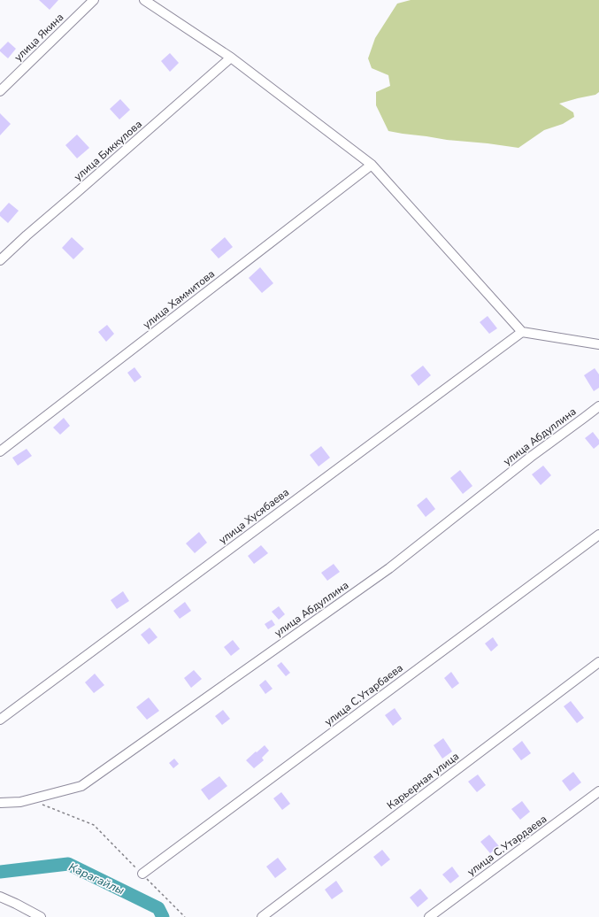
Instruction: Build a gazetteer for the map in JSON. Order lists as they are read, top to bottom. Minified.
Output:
{"streets":{"street":["улица Якина","улица Биккулова","улица Хаммитова","улица Абдуллина","улица Хусябаева","улица С.Утарбаева","Карьерная улица","улица С.Утардаева"]},"water":["Карагайлы"]}
